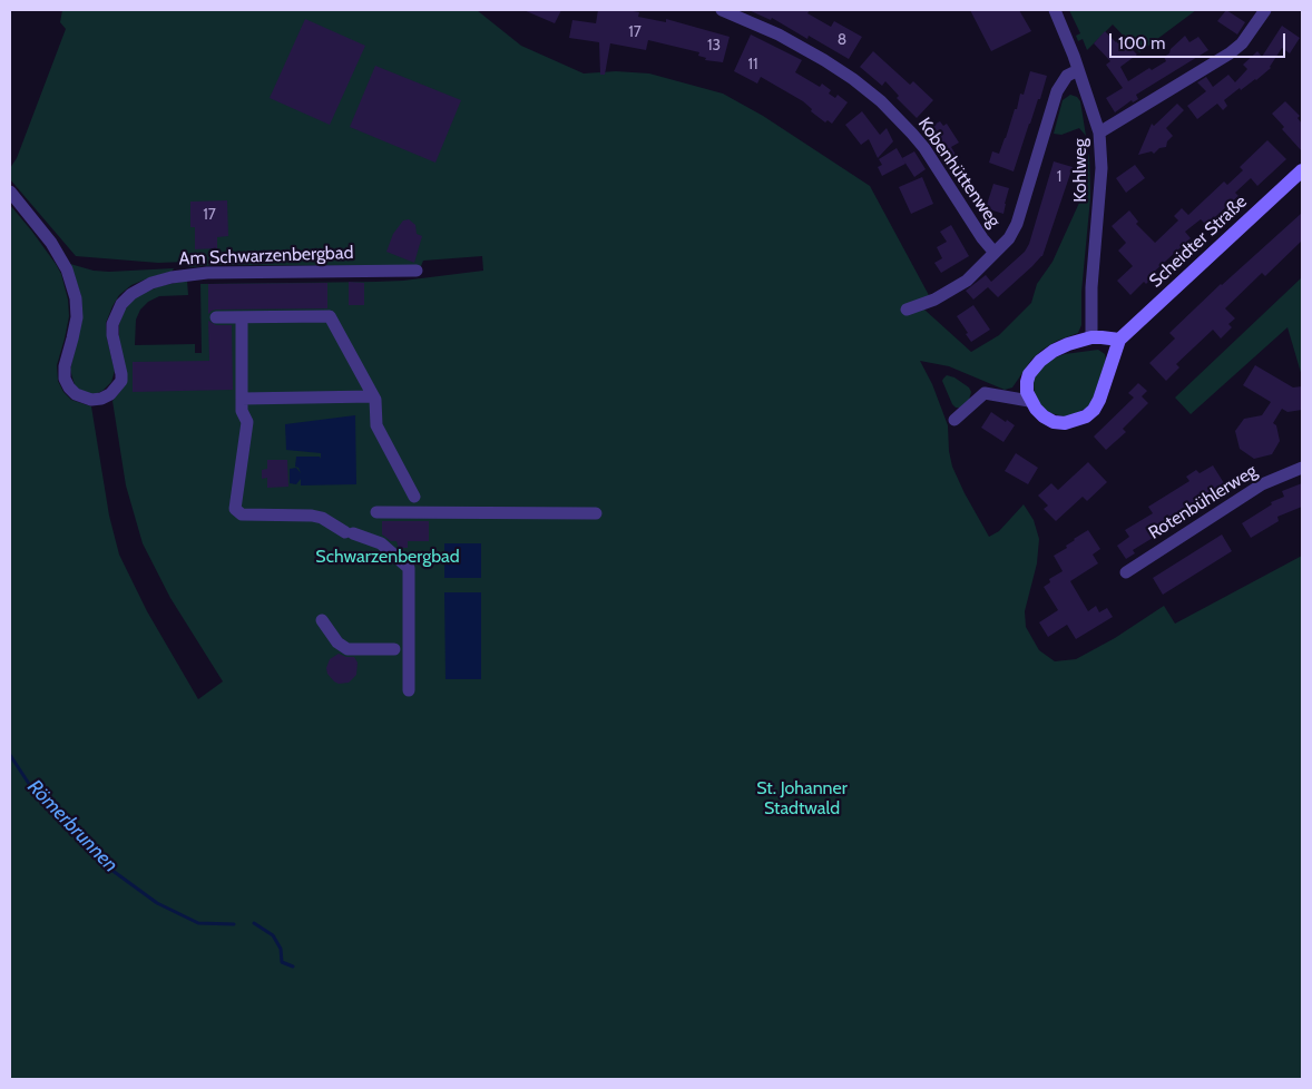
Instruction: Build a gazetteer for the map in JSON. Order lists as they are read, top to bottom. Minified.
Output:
{"streets":{"street":["Kohlweg","Kobenhüttenweg","Scheidter Straße","Am Schwarzenbergbad","Rotenbühlerweg"]},"water":["Römerbrunnen"],"parks":["Schwarzenbergbad","St. Johanner Stadtwald"],"house_numbers":["17","8","13","11","1","17"],"scale_bar":"100 m"}
